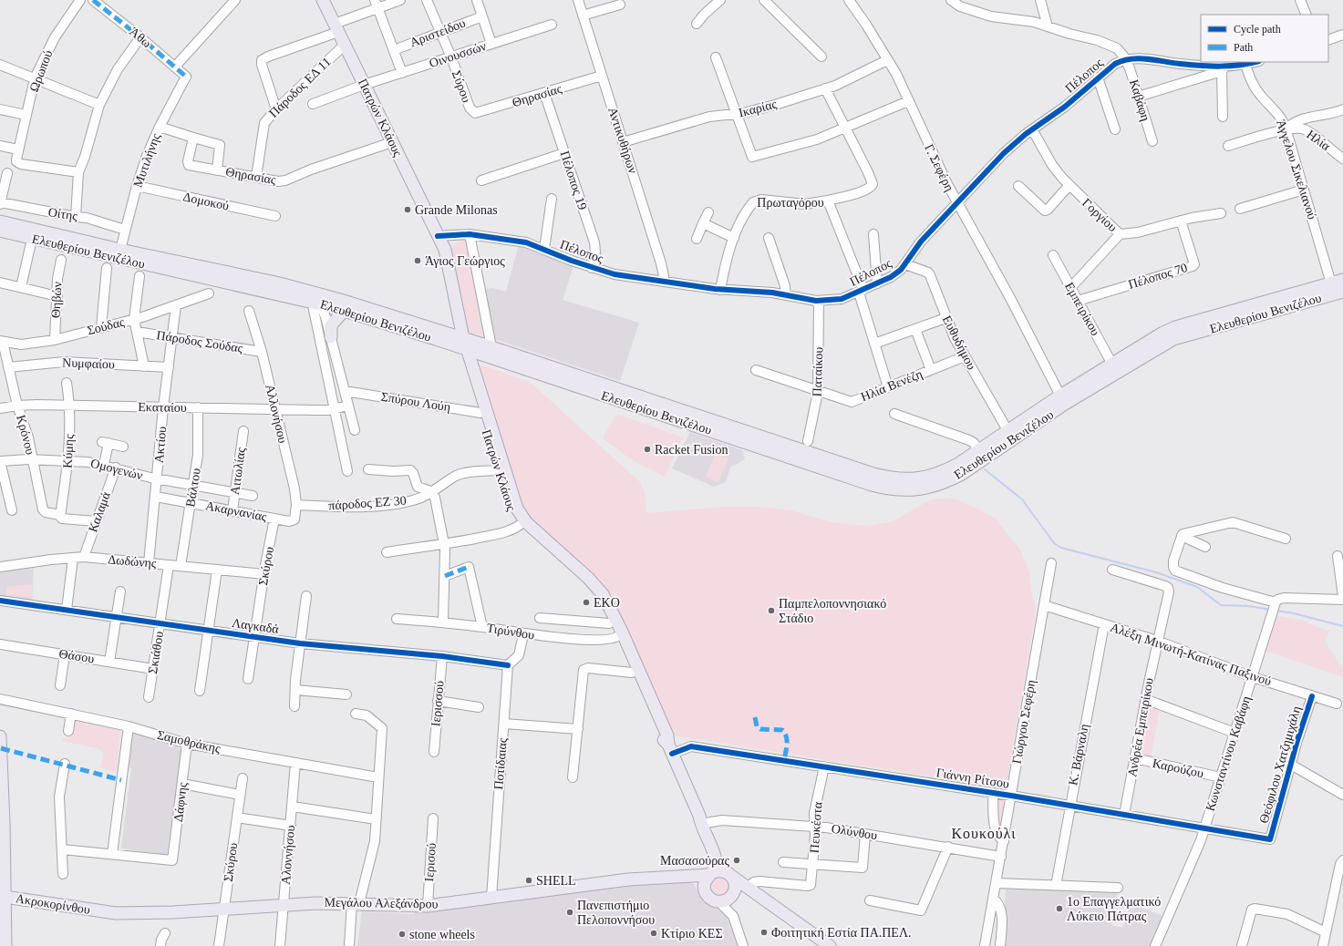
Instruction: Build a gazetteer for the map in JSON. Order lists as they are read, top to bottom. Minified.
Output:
{"streets":{"main road":["Πατρών Κλάους","Ελευθερίου Βενιζέλου","Μεγάλου Αλεξάνδρου","Ακροκορίνθου"],"street":["Αριστείδου","Άθω","Οινουσσών","Ωρωπού","Πέλοπος","Σύρου","Πάροδος ΕΔ 11","Θηρασίας","Καβάφη","Ικαρίας","Αντικυθήρων","Ηλία","Μυτιλήνης","Γ. Σεφέρη","Άγγελου Σικελιανού","Πέλοπος 19","Δομοκού","Πρωταγόρου","Οίτης","Γοργίου","Πέλοπος 70","Θηβών","Εμπειρίκου","Σούδας","Πάροδος Σούδας","Ευθυδήμου","Νυμφαίου","Παταίκου","Ηλία Βενέζη","Σπύρου Λούη","Εκαταίου","Αλλονήσου","Κρόνου","Ακτίου","Κύμης","Ομογενών","Αιτωλίας","Βάλτου","πάροδος ΕΖ 30","Ακαρνανίας","Καλαμά","Δωδώνης","Σκύρου","Λαγκαδά","Τιρύνθου","Σκιάθου","Αλέξη Μινωτή-Κατίνας Παξινού","Θάσου","Ιερισσού","Γιώργου Σεφέρη","Ανδρέα Εμπειρίκου","Σαμοθράκης","Κωνσταντίνου Καβάφη","Κ. Βάρναλη","Ποτίδαιας","Θεόφιλου Χατζημιχάλη","Καρούζου","Γιάννη Ρίτσου","Δάφνης","Πευκέστα","Ολύνθου","Αλοννήσου","Ιερισού"]},"crossings":[["Αριστείδου","Σύρου"],["Άθω","Μυτιλήνης"],["Οινουσσών","Σύρου"],["Οινουσσών","Πατρών Κλάους"],["Πέλοπος","Καβάφη"],["Πέλοπος","Πατρών Κλάους"],["Πέλοπος","Αντικυθήρων"],["Πέλοπος","Γ. Σεφέρη"],["Πέλοπος","Άγγελου Σικελιανού"],["Πέλοπος","Πέλοπος 19"],["Πέλοπος","Πρωταγόρου"],["Πέλοπος","Γοργίου"],["Πέλοπος","Ευθυδήμου"],["Πέλοπος","Παταίκου"],["Σύρου","Θηρασίας"],["Πάροδος ΕΔ 11","Θηρασίας"],["Πάροδος ΕΔ 11","Πατρών Κλάους"],["Θηρασίας","Πατρών Κλάους"],["Θηρασίας","Αντικυθήρων"],["Θηρασίας","Πέλοπος 19"],["Ικαρίας","Αντικυθήρων"],["Ικαρίας","Γ. Σεφέρη"],["Πατρών Κλάους","Ελευθερίου Βενιζέλου"],["Πατρών Κλάους","Σπύρου Λούη"],["Πατρών Κλάους","πάροδος ΕΖ 30"],["Πατρών Κλάους","Τιρύνθου"],["Πατρών Κλάους","Γιάννη Ρίτσου"],["Πατρών Κλάους","Ολύνθου"],["Ηλία","Άγγελου Σικελιανού"],["Μυτιλήνης","Δομοκού"],["Μυτιλήνης","Οίτης"],["Μυτιλήνης","Ελευθερίου Βενιζέλου"],["Γ. Σεφέρη","Ελευθερίου Βενιζέλου"],["Άγγελου Σικελιανού","Ελευθερίου Βενιζέλου"],["Πρωταγόρου","Ηλία Βενέζη"],["Γοργίου","Πέλοπος 70"],["Ελευθερίου Βενιζέλου","Εμπειρίκου"],["Ελευθερίου Βενιζέλου","Ευθυδήμου"],["Πέλοπος 70","Εμπειρίκου"],["Θηβών","Σούδας"],["Σούδας","Κρόνου"],["Σούδας","Ακτίου"],["Πάροδος Σούδας","Αλλονήσου"],["Πάροδος Σούδας","Ακτίου"],["Ευθυδήμου","Ηλία Βενέζη"],["Νυμφαίου","Κρόνου"],["Νυμφαίου","Ακτίου"],["Παταίκου","Ηλία Βενέζη"],["Εκαταίου","Αλλονήσου"],["Εκαταίου","Κρόνου"],["Εκαταίου","Ακτίου"],["Εκαταίου","Κύμης"],["Εκαταίου","Βάλτου"],["Αλλονήσου","πάροδος ΕΖ 30"],["Αλλονήσου","Ακαρνανίας"],["Κρόνου","Κύμης"],["Κρόνου","Ομογενών"],["Ακτίου","Ομογενών"],["Ακτίου","Ακαρνανίας"],["Ακτίου","Δωδώνης"],["Κύμης","Ομογενών"],["Ομογενών","Αιτωλίας"],["Ομογενών","Βάλτου"],["Ομογενών","Καλαμά"],["Αιτωλίας","Ακαρνανίας"],["Βάλτου","Ακαρνανίας"],["Βάλτου","Δωδώνης"],["Ακαρνανίας","Σκύρου"],["Καλαμά","Δωδώνης"],["Δωδώνης","Σκύρου"],["Δωδώνης","Σκιάθου"],["Σκύρου","Λαγκαδά"],["Σκύρου","Μεγάλου Αλεξάνδρου"],["Λαγκαδά","Σκιάθου"],["Λαγκαδά","Ιερισσού"],["Λαγκαδά","Ποτίδαιας"],["Σκιάθου","Θάσου"],["Αλέξη Μινωτή-Κατίνας Παξινού","Γιώργου Σεφέρη"],["Αλέξη Μινωτή-Κατίνας Παξινού","Ανδρέα Εμπειρίκου"],["Αλέξη Μινωτή-Κατίνας Παξινού","Κωνσταντίνου Καβάφη"],["Αλέξη Μινωτή-Κατίνας Παξινού","Κ. Βάρναλη"],["Αλέξη Μινωτή-Κατίνας Παξινού","Θεόφιλου Χατζημιχάλη"],["Γιώργου Σεφέρη","Γιάννη Ρίτσου"],["Γιώργου Σεφέρη","Ολύνθου"],["Ανδρέα Εμπειρίκου","Καρούζου"],["Ανδρέα Εμπειρίκου","Γιάννη Ρίτσου"],["Σαμοθράκης","Δάφνης"],["Σαμοθράκης","Αλοννήσου"],["Κωνσταντίνου Καβάφη","Καρούζου"],["Κωνσταντίνου Καβάφη","Γιάννη Ρίτσου"],["Κ. Βάρναλη","Γιάννη Ρίτσου"],["Ποτίδαιας","Μεγάλου Αλεξάνδρου"],["Θεόφιλου Χατζημιχάλη","Γιάννη Ρίτσου"],["Γιάννη Ρίτσου","Πευκέστα"],["Πευκέστα","Ολύνθου"],["Αλοννήσου","Μεγάλου Αλεξάνδρου"],["Ιερισού","Μεγάλου Αλεξάνδρου"],["Μεγάλου Αλεξάνδρου","Ακροκορίνθου"]],"districts":["Κουκούλι"],"places":["Grande Milonas","Άγιος Γεώργιος","Racket Fusion","EKO","Παμπελοποννησιακό Στάδιο","Μασασούρας","SHELL","1o Επαγγελματικό Λύκειο Πάτρας","Πανεπιστήμιο Πελοποννήσου","Φοιτητική Εστία ΠΑ.ΠΕΛ.","Κτίριο ΚΕΣ","stone wheels"],"legend":["Cycle path","Path"]}
